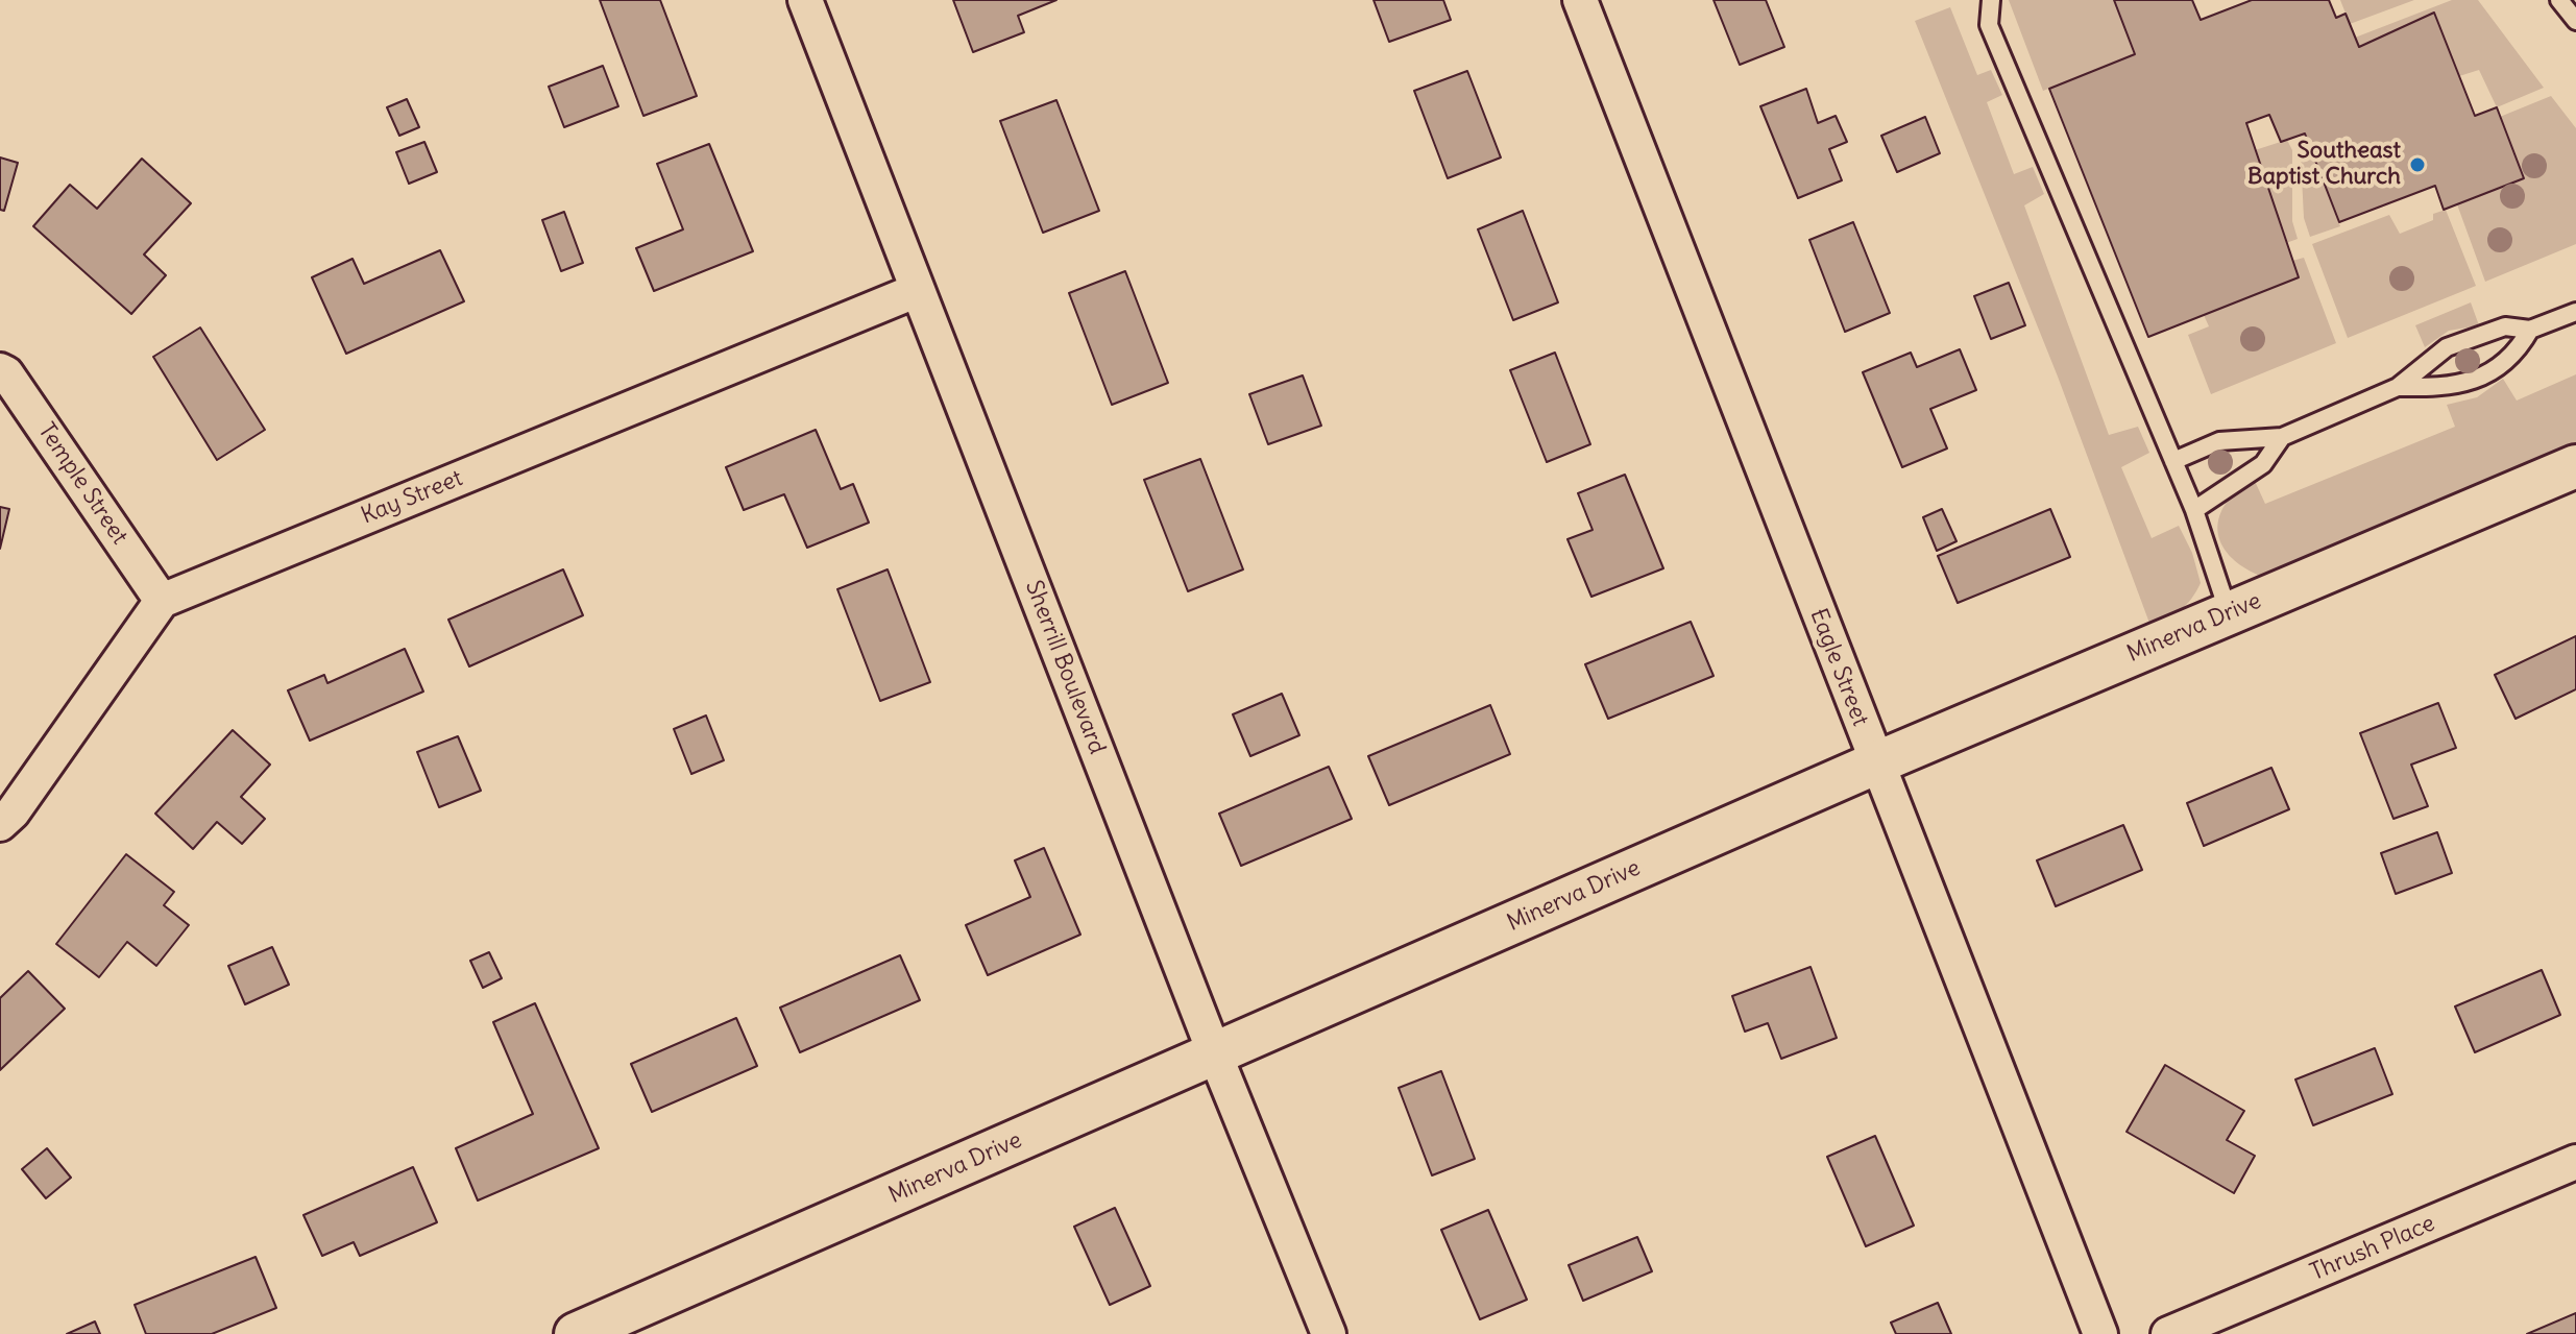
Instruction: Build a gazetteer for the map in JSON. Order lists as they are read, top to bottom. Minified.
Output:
{"streets":{"street":["Temple Street","Kay Street","Minerva Drive","Sherrill Boulevard","Eagle Street","Thrush Place"]},"crossings":[["Temple Street","Kay Street"],["Kay Street","Sherrill Boulevard"],["Minerva Drive","Sherrill Boulevard"],["Minerva Drive","Eagle Street"]],"places":["Southeast Baptist Church"]}
